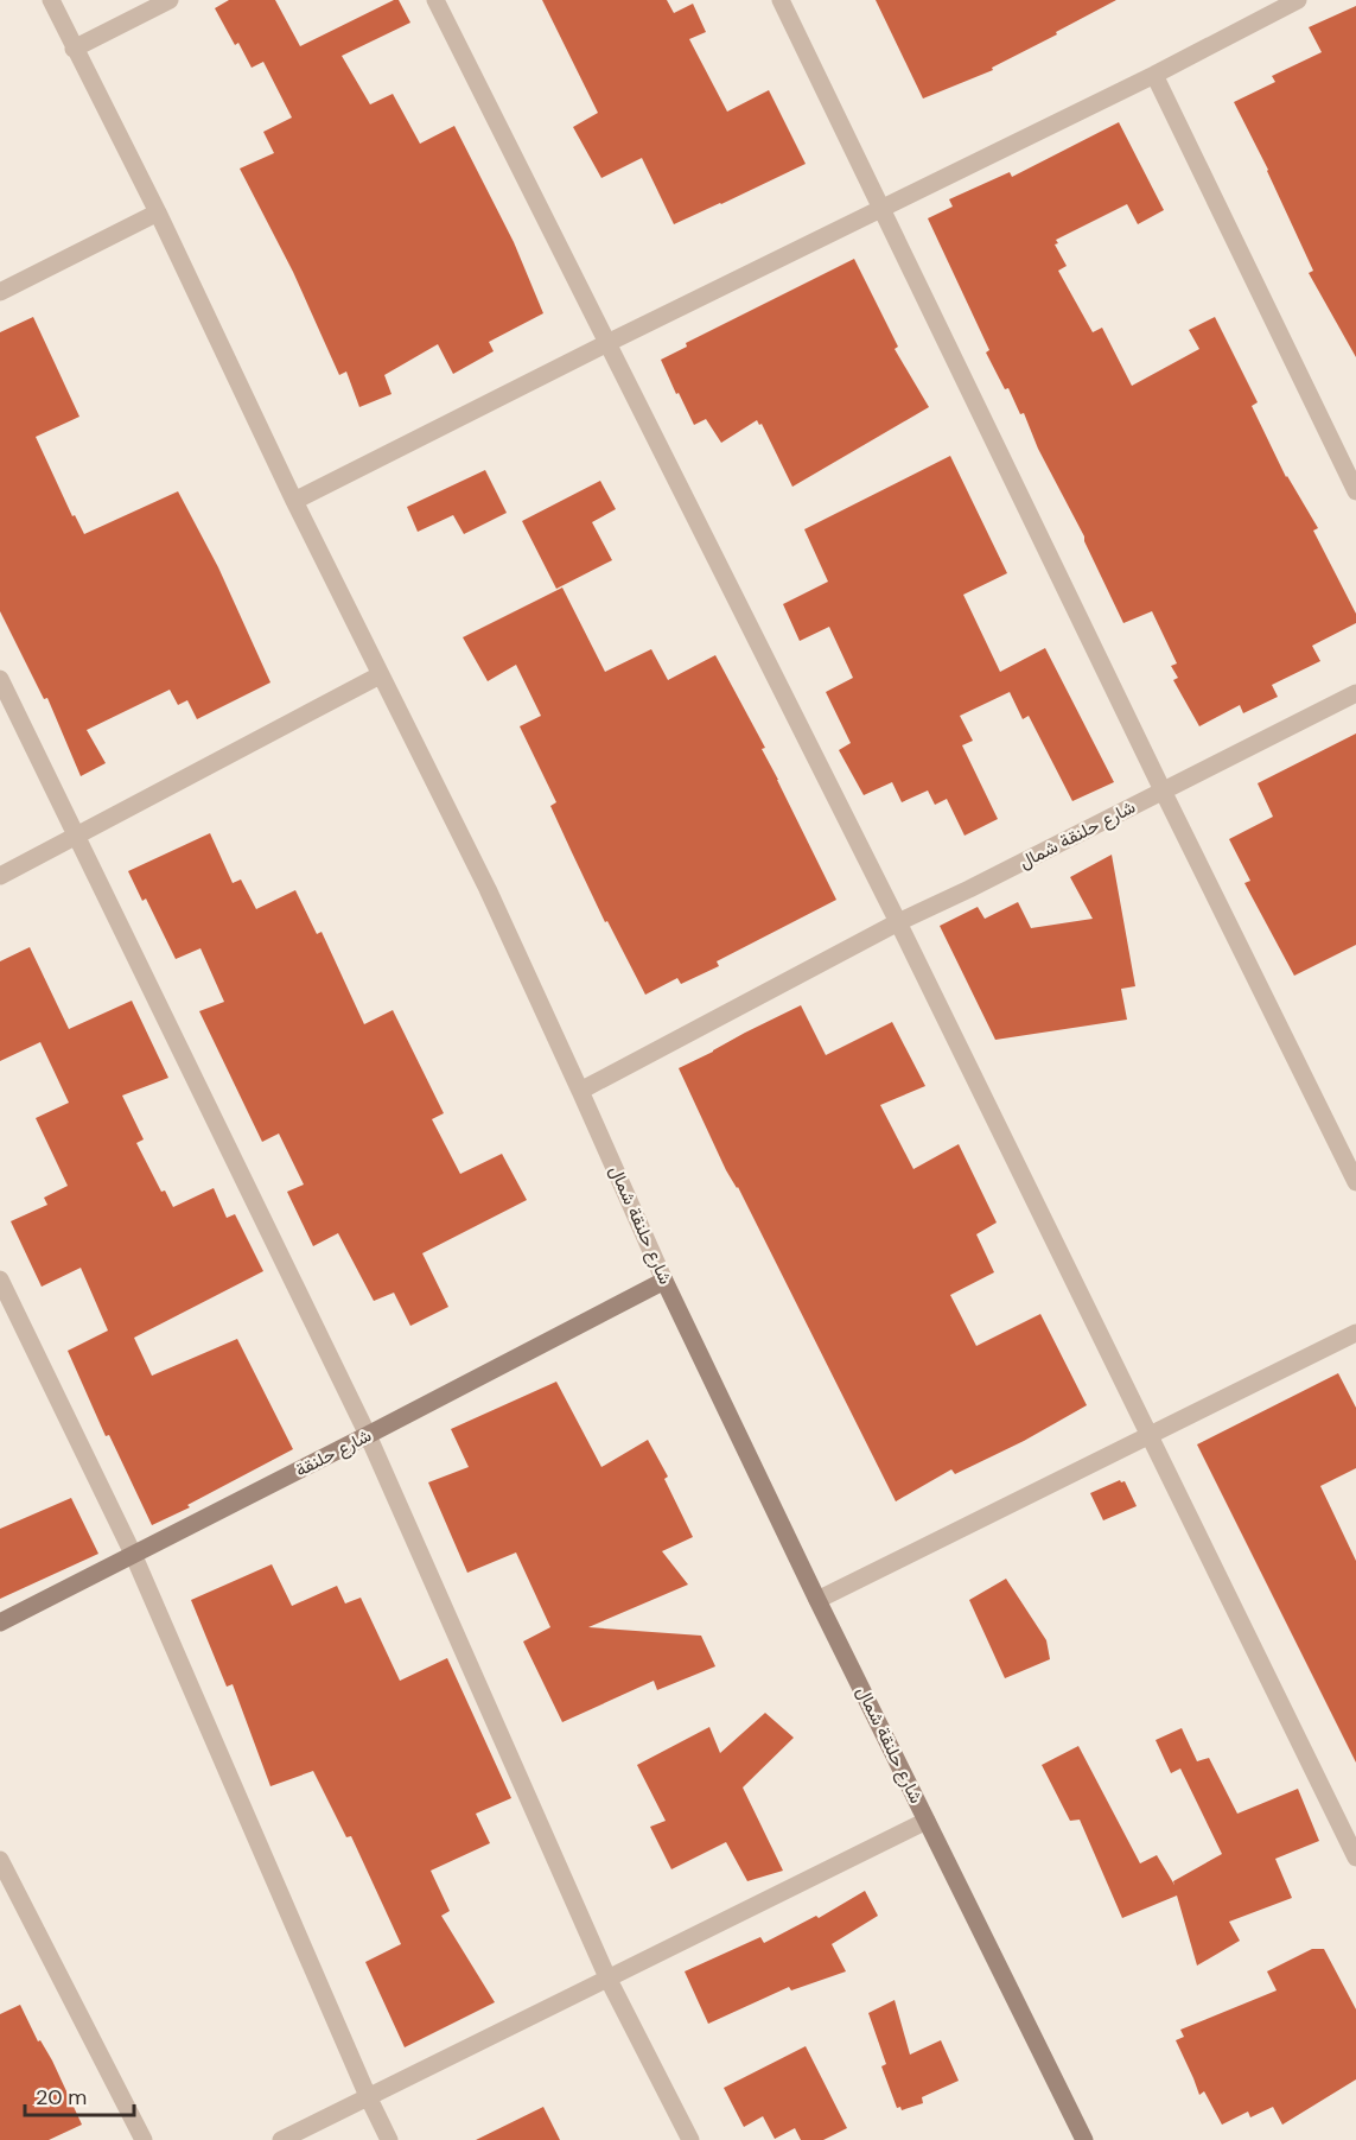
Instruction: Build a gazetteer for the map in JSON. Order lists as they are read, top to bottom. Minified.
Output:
{"streets":{"street":["شارع حلنقة شمال","شارع حلنقة"]},"crossings":[["شارع حلنقة شمال","شارع حلنقة"]],"scale_bar":"20 m"}
